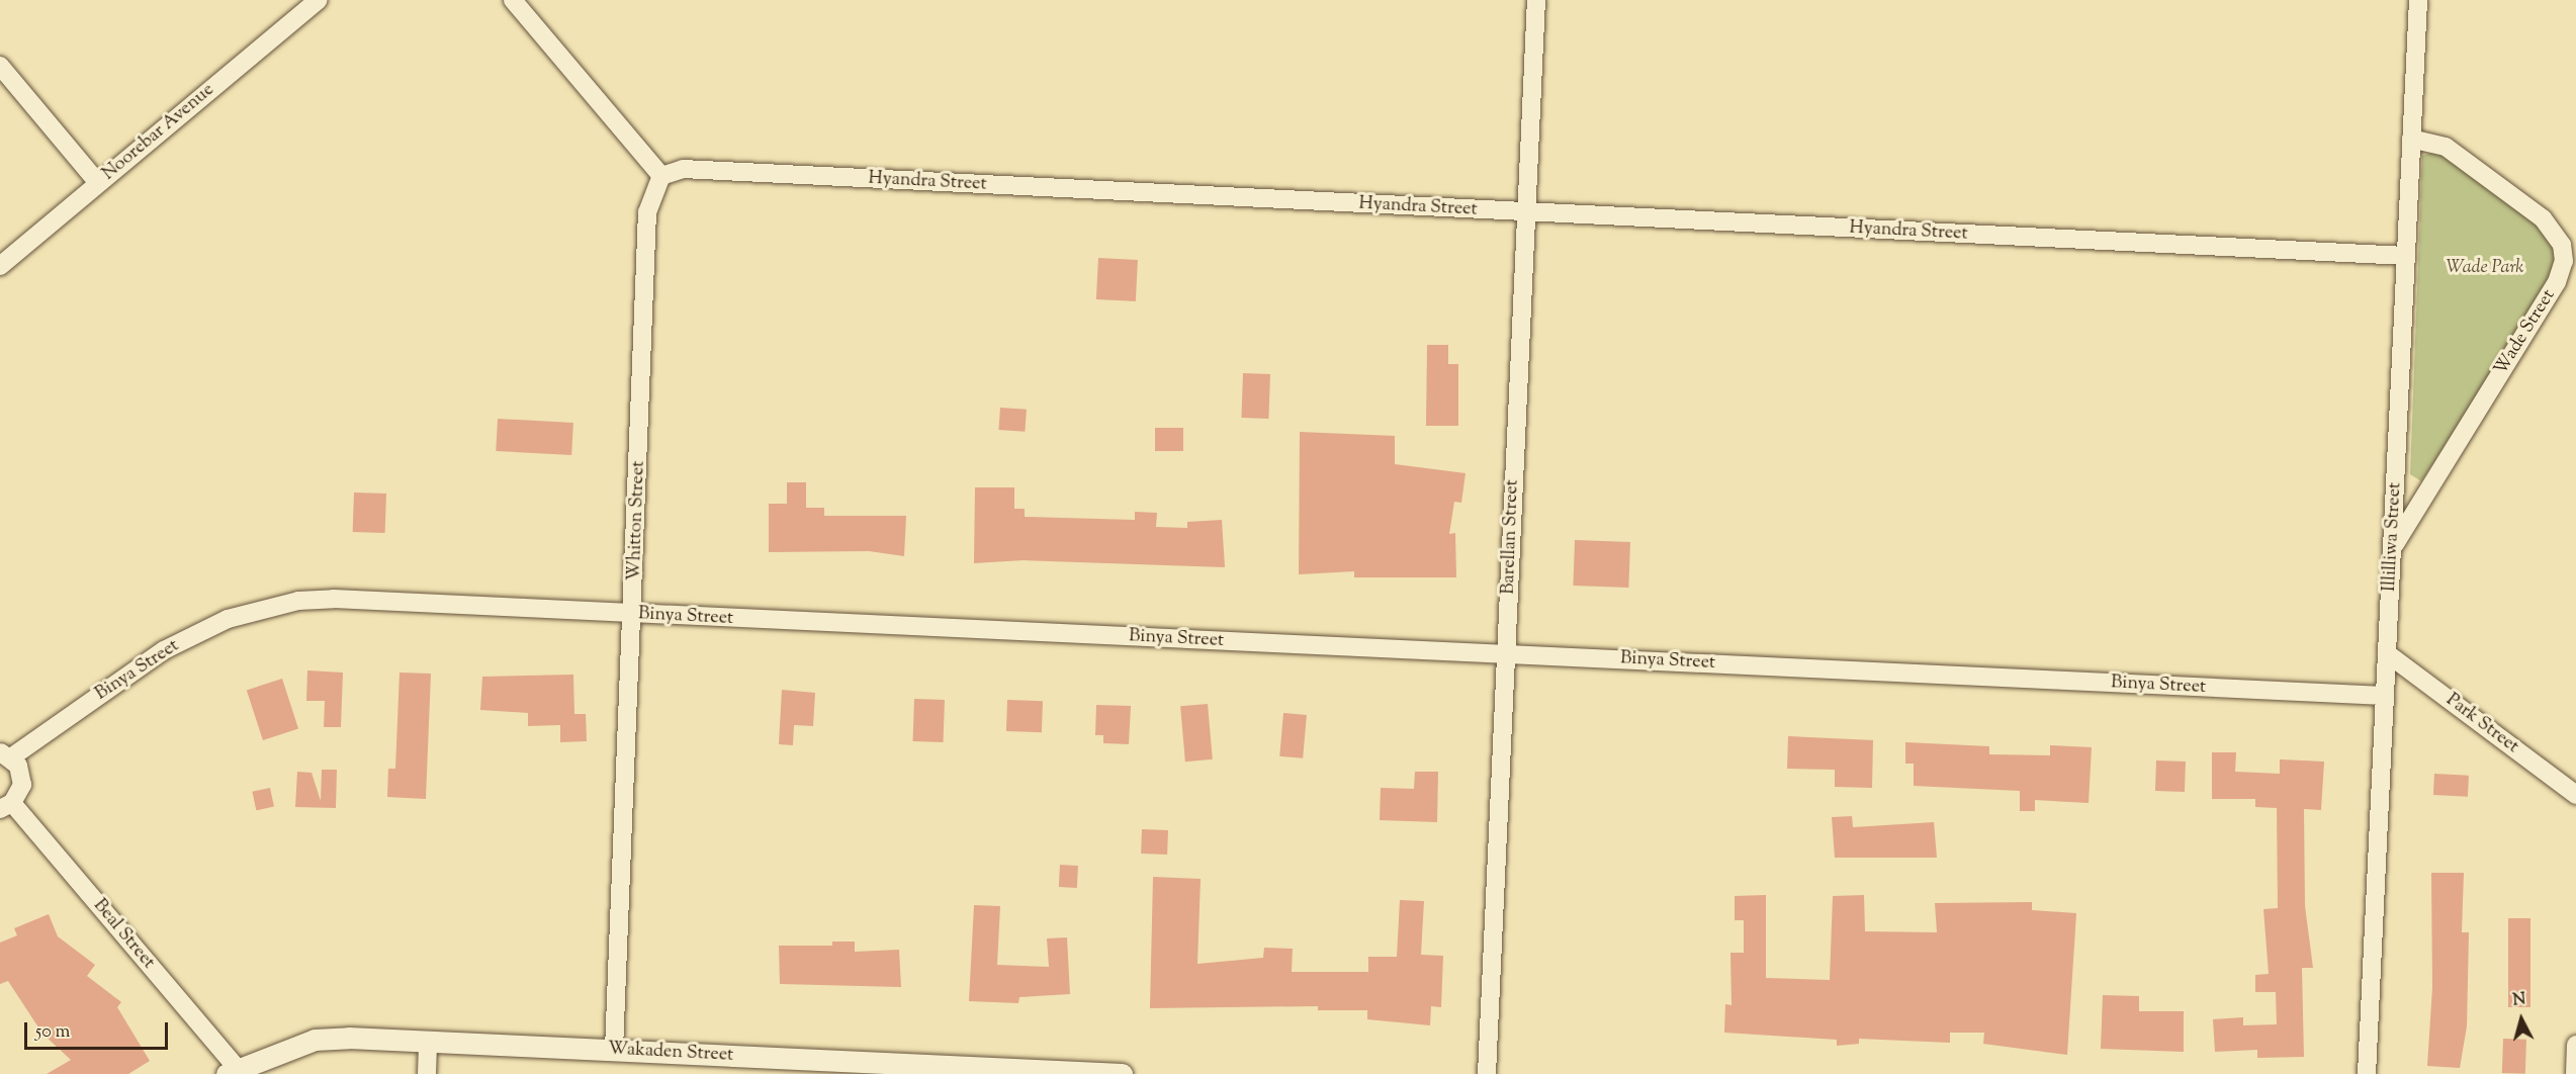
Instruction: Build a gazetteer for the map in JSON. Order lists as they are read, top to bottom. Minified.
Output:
{"streets":{"street":["Noorebar Avenue","Hyandra Street","Wade Street","Whitton Street","Barellan Street","Illilliwa Street","Binya Street","Park Street","Beal Street","Wakaden Street"]},"crossings":[["Hyandra Street","Whitton Street"],["Hyandra Street","Barellan Street"],["Hyandra Street","Illilliwa Street"],["Wade Street","Illilliwa Street"],["Whitton Street","Binya Street"],["Whitton Street","Wakaden Street"],["Barellan Street","Binya Street"],["Illilliwa Street","Binya Street"],["Illilliwa Street","Park Street"],["Beal Street","Wakaden Street"]],"parks":["Wade Park"],"scale_bar":"50 m","north":"top"}
